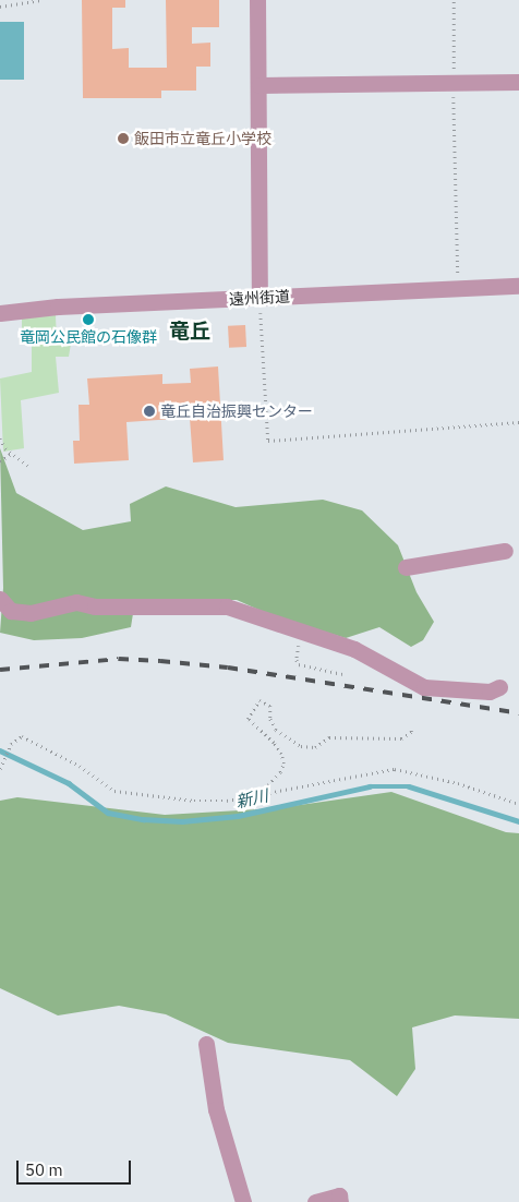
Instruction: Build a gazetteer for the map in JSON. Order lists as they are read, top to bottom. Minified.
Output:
{"streets":{"street":["遠州街道"]},"districts":["竜丘"],"water":["新川"],"places":["飯田市立竜丘小学校","竜岡公民館の石像群","竜丘自治振興センター"],"scale_bar":"50 m"}
